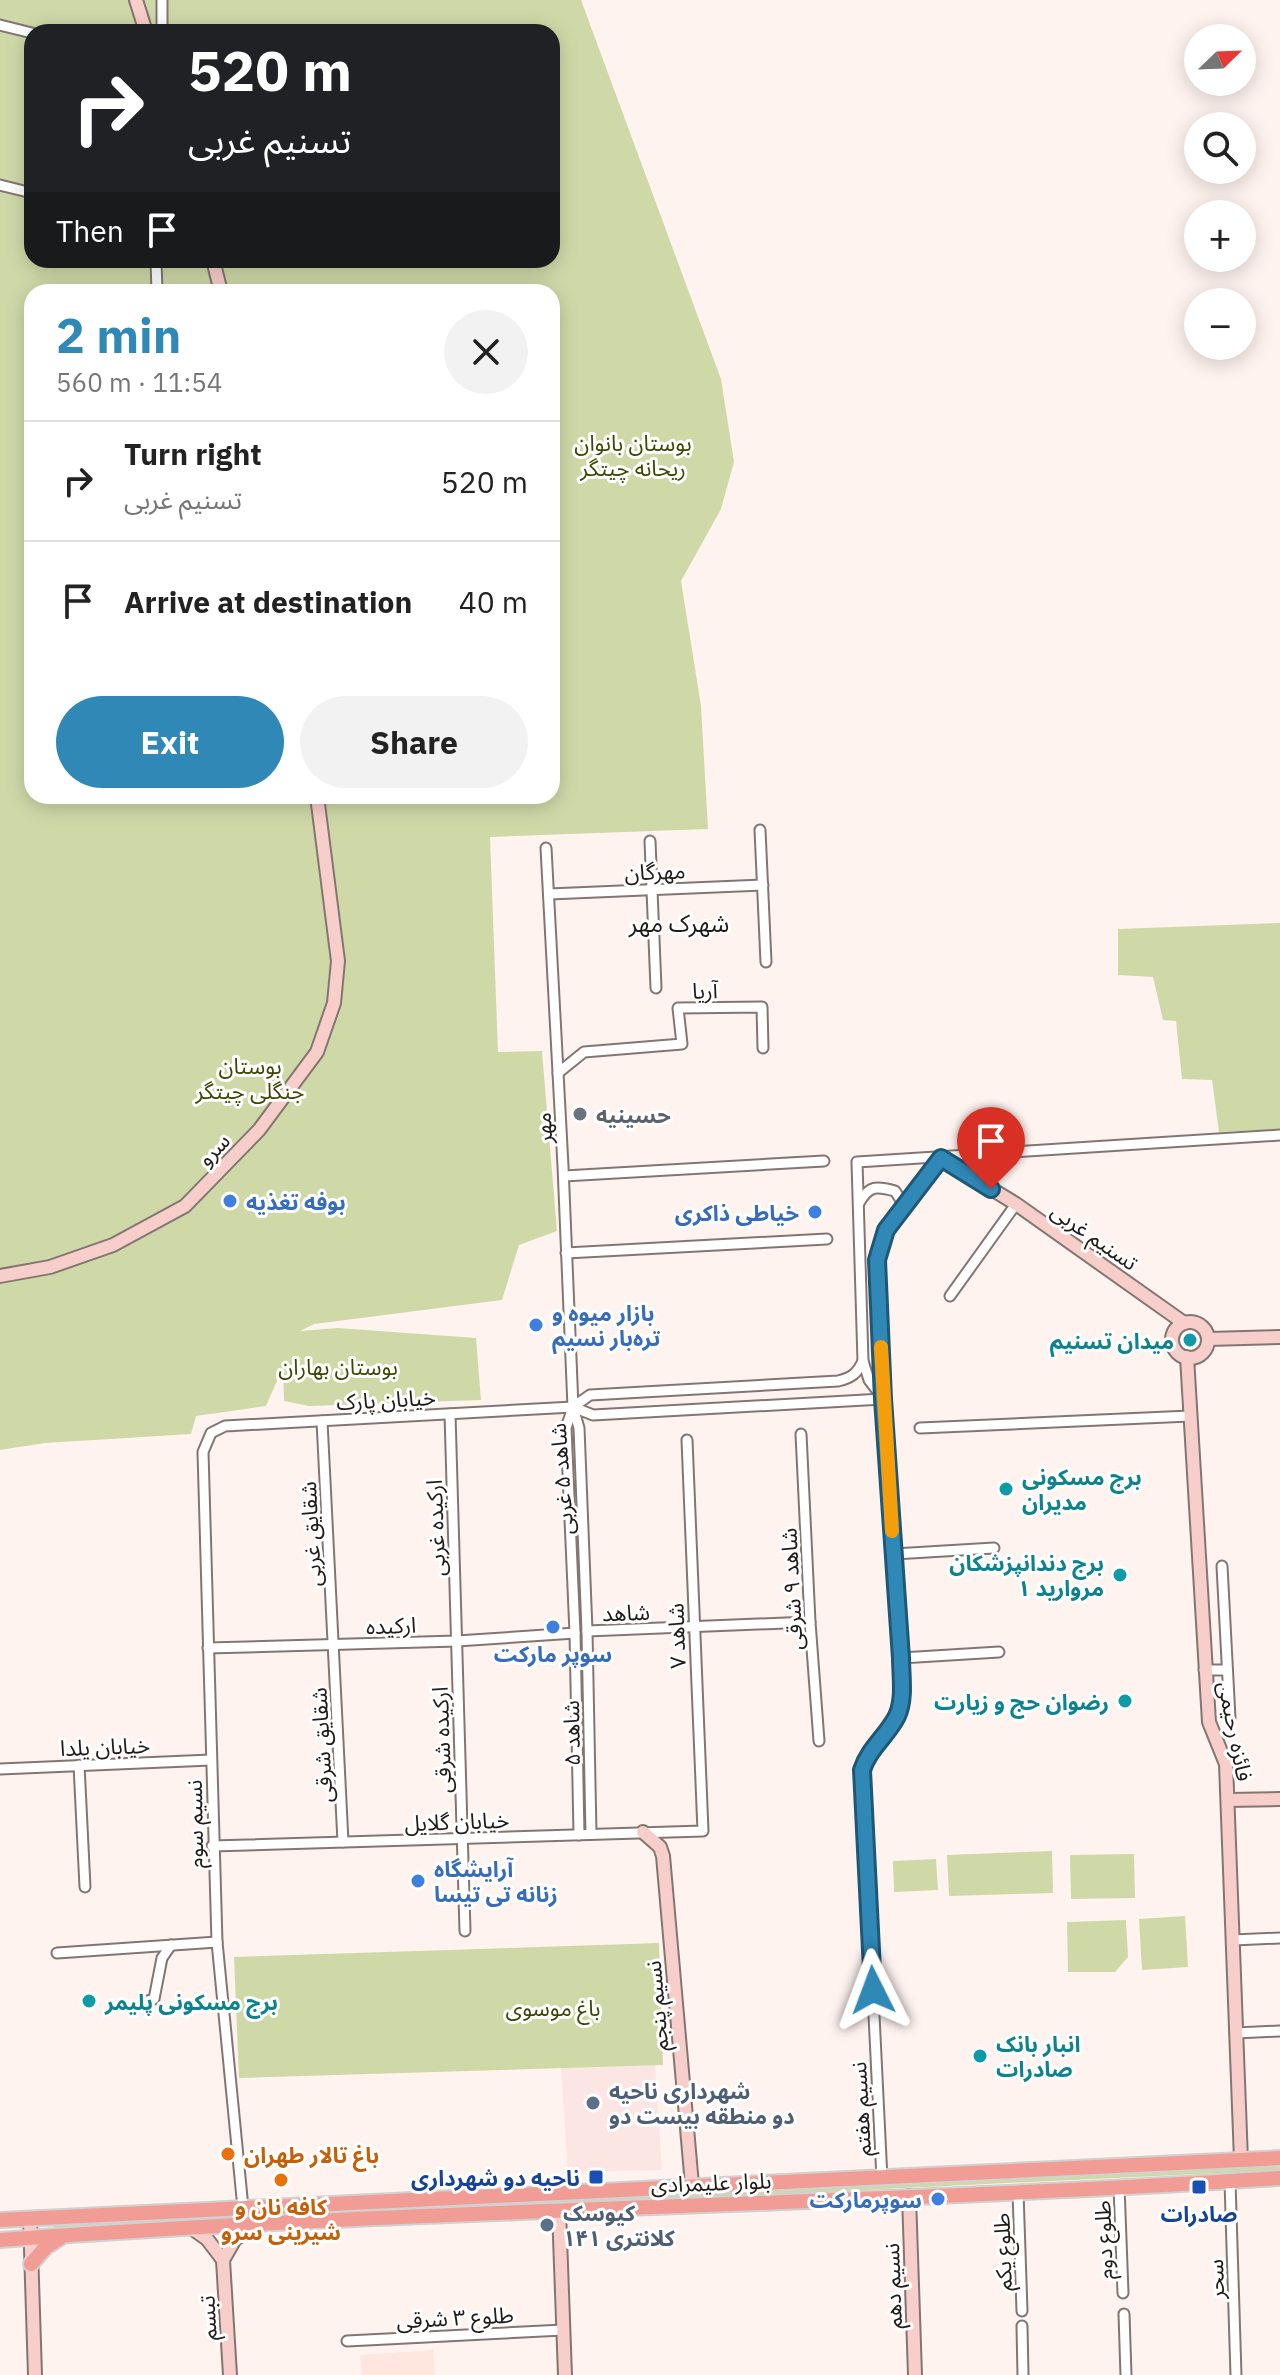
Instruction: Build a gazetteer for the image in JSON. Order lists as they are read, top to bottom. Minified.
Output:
{"streets":{"main road":["بلوار علیمرادی"],"street":["مهرگان","آریا","مهر","سرو","تسنیم غربی","خیابان پارک","شاهد ۵ غربی","ارکیده غربی","شقایق غربی","شاهد ۹ شرقی","شاهد","ارکیده","شاهد ۷","فائزه رحیمی","شاهد ۵","ارکیده شرقی","شقایق شرقی","خیابان یلدا","خیابان گلایل","نسیم سوم","نسیم پنجم","نسیم هفتم","طلوع دوم","طلوع یکم","سحر","نسیم دهم","طلوع ۳ شرقی","تبسم"]},"crossings":[["مهرگان","مهر"],["آریا","مهر"],["مهر","خیابان پارک"],["مهر","شاهد ۵ غربی"],["تسنیم غربی","فائزه رحیمی"],["تسنیم غربی","نسیم هفتم"],["خیابان پارک","شاهد ۵ غربی"],["خیابان پارک","ارکیده غربی"],["خیابان پارک","شقایق غربی"],["خیابان پارک","نسیم سوم"],["خیابان پارک","نسیم هفتم"],["شاهد ۵ غربی","شاهد"],["شاهد ۵ غربی","ارکیده"],["شاهد ۵ غربی","شاهد ۵"],["ارکیده غربی","ارکیده"],["ارکیده غربی","ارکیده شرقی"],["شقایق غربی","ارکیده"],["شقایق غربی","شقایق شرقی"],["شاهد ۹ شرقی","شاهد"],["شاهد","شاهد ۷"],["شاهد","شاهد ۵"],["ارکیده","شاهد ۵"],["ارکیده","ارکیده شرقی"],["ارکیده","شقایق شرقی"],["ارکیده","نسیم سوم"],["شاهد ۷","خیابان گلایل"],["فائزه رحیمی","بلوار علیمرادی"],["شاهد ۵","خیابان گلایل"],["ارکیده شرقی","خیابان گلایل"],["شقایق شرقی","خیابان گلایل"],["خیابان یلدا","نسیم سوم"],["خیابان گلایل","نسیم سوم"],["خیابان گلایل","نسیم پنجم"],["نسیم سوم","بلوار علیمرادی"],["نسیم پنجم","بلوار علیمرادی"],["نسیم هفتم","بلوار علیمرادی"],["بلوار علیمرادی","طلوع دوم"],["بلوار علیمرادی","طلوع یکم"],["بلوار علیمرادی","سحر"],["بلوار علیمرادی","نسیم دهم"]],"districts":["شهرک مهر"],"parks":["بوستان بانوان ریحانه چیتگر","بوستان جنگلی چیتگر","بوستان بهاران","باغ موسوی"],"places":{"other":["حسینیه","بوفه تغذیه","خیاطی ذاکری","بازار میوه و تره‌بار نسیم","میدان تسنیم","برج مسکونی مدیران","برج دندانپزشکان مروارید ۱","سوپر مارکت","رضوان حج و زیارت","آرایشگاه زنانه تی تیسا","برج مسکونی پلیمر","انبار بانک صادرات","شهرداری ناحیه دو منطقه بیست دو","باغ تالار طهران","کافه نان و شیرینی سرو","سوپرمارکت","کیوسک کلانتری ۱۴۱"],"transit":["ناحیه دو شهرداری","صادرات"]},"north":"top right","page":{"map_buttons":["+","−"],"turn":["520 m","تسنیم غربی"],"then":"Then","heading":["2 min","560 m · 11:54"],"list":[{"name":"Turn right","note":"تسنیم غربی","value":"520 m"},{"name":"Arrive at destination","value":"40 m"}],"buttons":["Exit","Share"]}}
